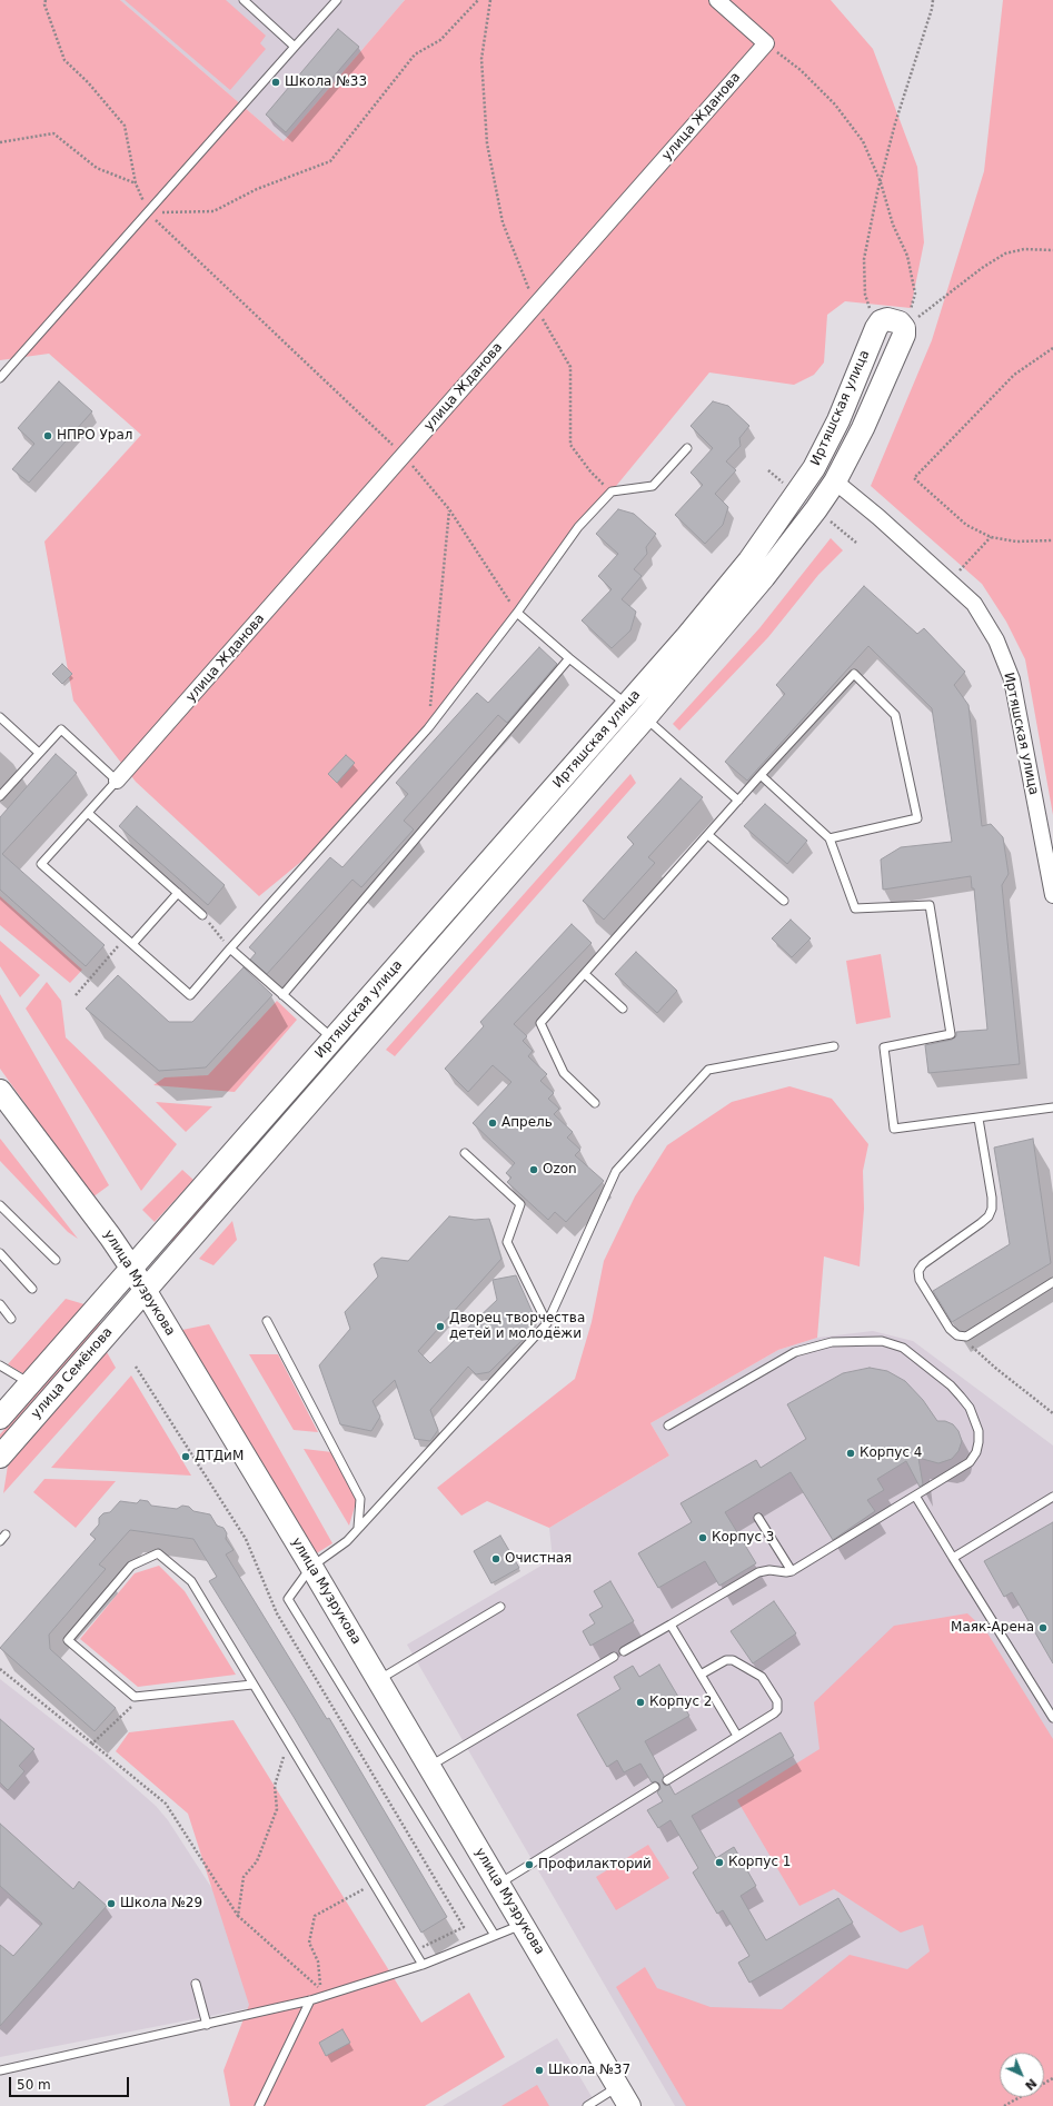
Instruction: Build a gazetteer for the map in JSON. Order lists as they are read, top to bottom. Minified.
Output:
{"streets":{"street":["улица Жданова","Иртяшская улица","улица Музрукова","улица Семёнова"]},"crossings":[["Иртяшская улица","улица Музрукова"],["Иртяшская улица","улица Семёнова"],["улица Музрукова","улица Семёнова"]],"places":["Школа №33","НПРО Урал","Апрель","Ozon","Дворец творчества детей и молодёжи","Корпус 4","ДТДиМ","Корпус 3","Очистная","Маяк-Арена","Корпус 2","Корпус 1","Профилакторий","Школа №29","Школа №37"],"scale_bar":"50 m","north":"bottom right"}
